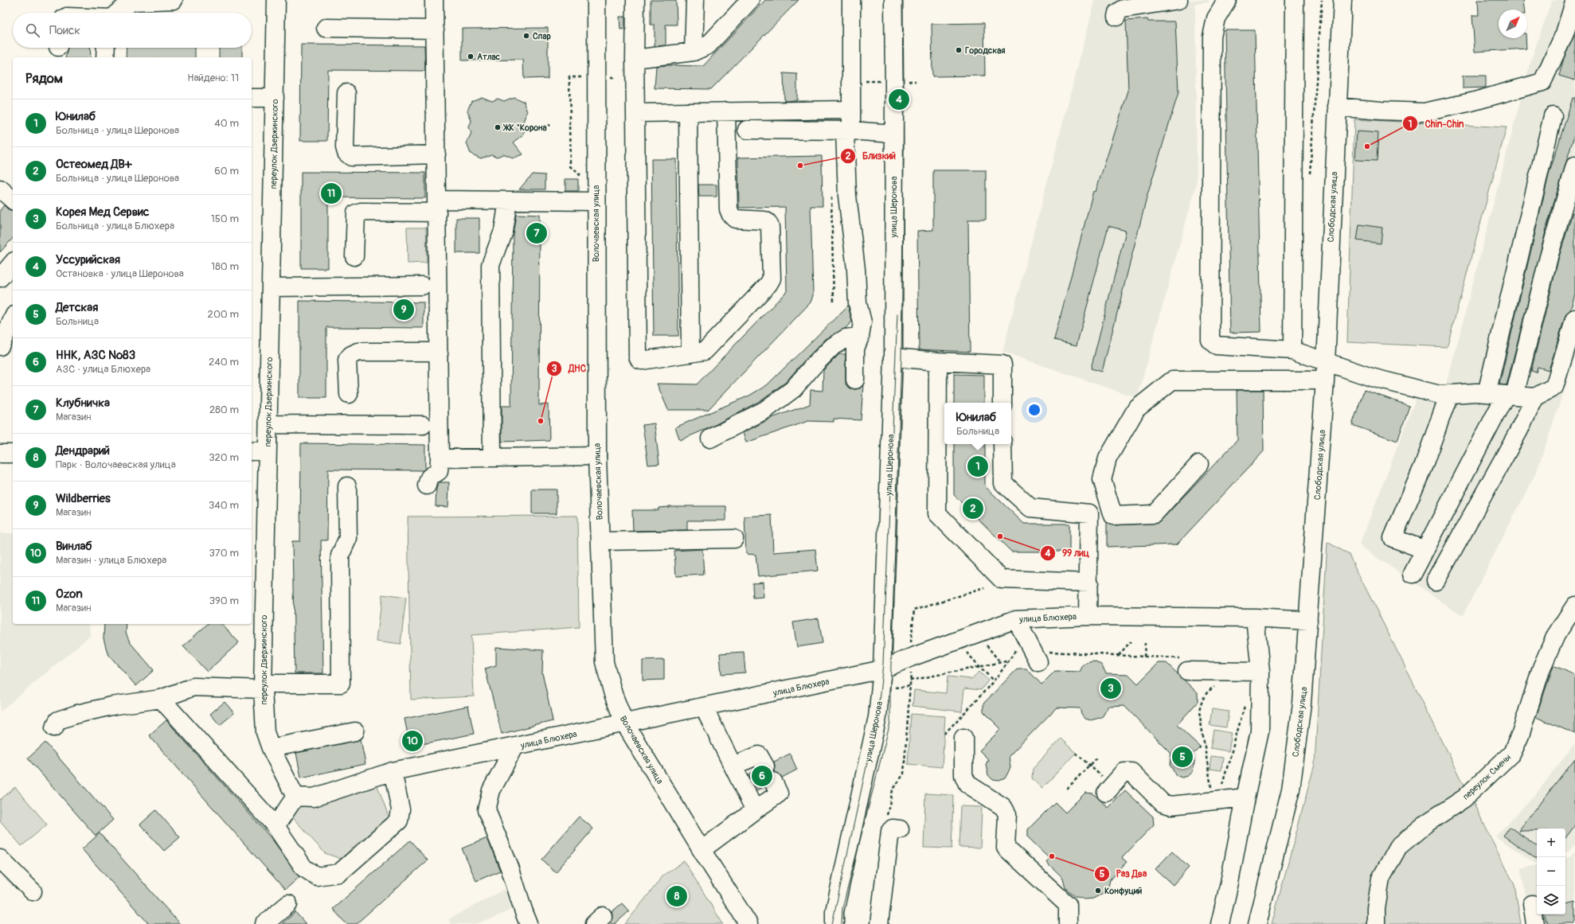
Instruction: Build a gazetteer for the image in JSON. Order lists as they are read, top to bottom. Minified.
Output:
{"streets":{"street":["переулок Дзержинского","улица Шеронова","Слободская улица","Волочаевская улица","улица Блюхера","переулок Смены"]},"crossings":[["переулок Дзержинского","улица Блюхера"],["улица Шеронова","улица Блюхера"],["Слободская улица","улица Блюхера"],["Волочаевская улица","улица Блюхера"]],"places":["Спар","Городская","Атлас","ЖК \"Корона\"","Chin-Chin","Близкий","ДНС","99 лиц","Раз Два","Конфуций"],"north":"top right","page":{"search":"Поиск","heading":["Рядом","Найдено: 11"],"pins":["4","11","7","9","1","2","3","10","5","6","8"],"list":[{"mark":"1","name":"Юнилаб","note":"Больница · улица Шеронова","value":"40 m"},{"mark":"2","name":"Остеомед ДВ+","note":"Больница · улица Шеронова","value":"60 m"},{"mark":"3","name":"Корея Мед Сервис","note":"Больница · улица Блюхера","value":"150 m"},{"mark":"4","name":"Уссурийская","note":"Остановка · улица Шеронова","value":"180 m"},{"mark":"5","name":"Детская","note":"Больница","value":"200 m"},{"mark":"6","name":"ННК, АЗС №83","note":"АЗС · улица Блюхера","value":"240 m"},{"mark":"7","name":"Клубничка","note":"Магазин","value":"280 m"},{"mark":"8","name":"Дендрарий","note":"Парк · Волочаевская улица","value":"320 m"},{"mark":"9","name":"Wildberries","note":"Магазин","value":"340 m"},{"mark":"10","name":"Винлаб","note":"Магазин · улица Блюхера","value":"370 m"},{"mark":"11","name":"Ozon","note":"Магазин","value":"390 m"}],"popup":["Юнилаб","Больница"],"map_buttons":["+","−"]}}
